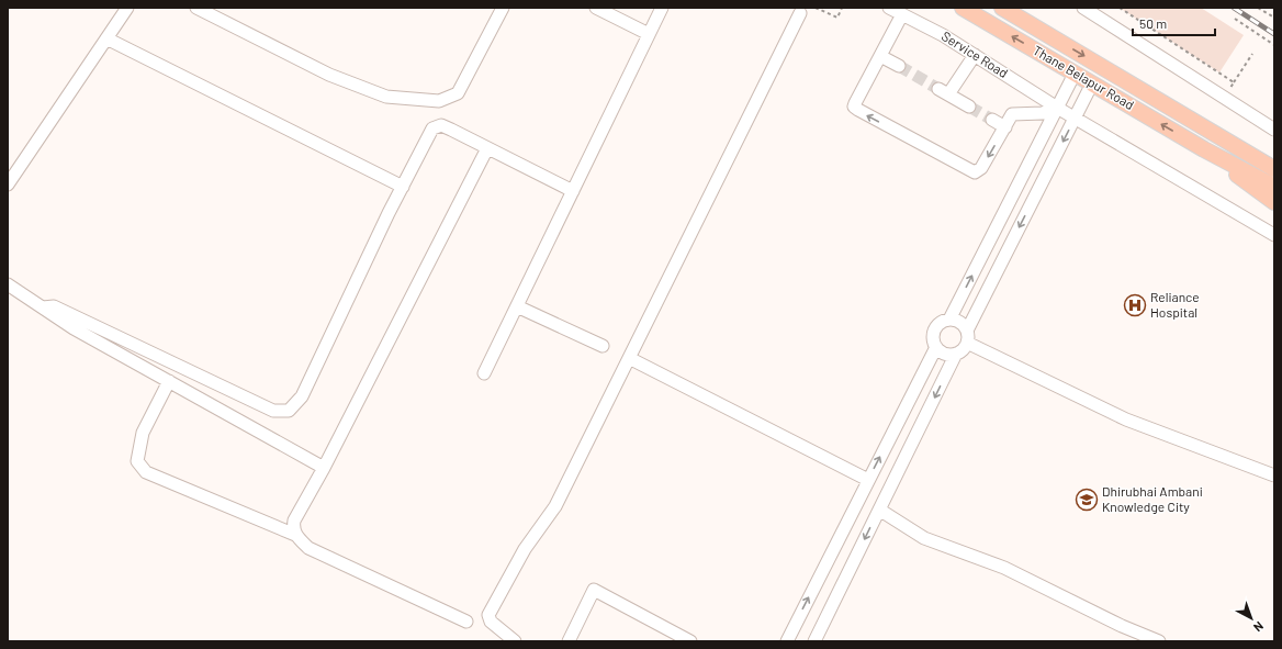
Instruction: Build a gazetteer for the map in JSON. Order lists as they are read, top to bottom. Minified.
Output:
{"streets":{"main road":["Thane Belapur Road"],"street":["Service Road"]},"places":{"hospital":["Reliance Hospital"],"school or university":["Dhirubhai Ambani Knowledge City"]},"scale_bar":"50 m","north":"bottom right"}
